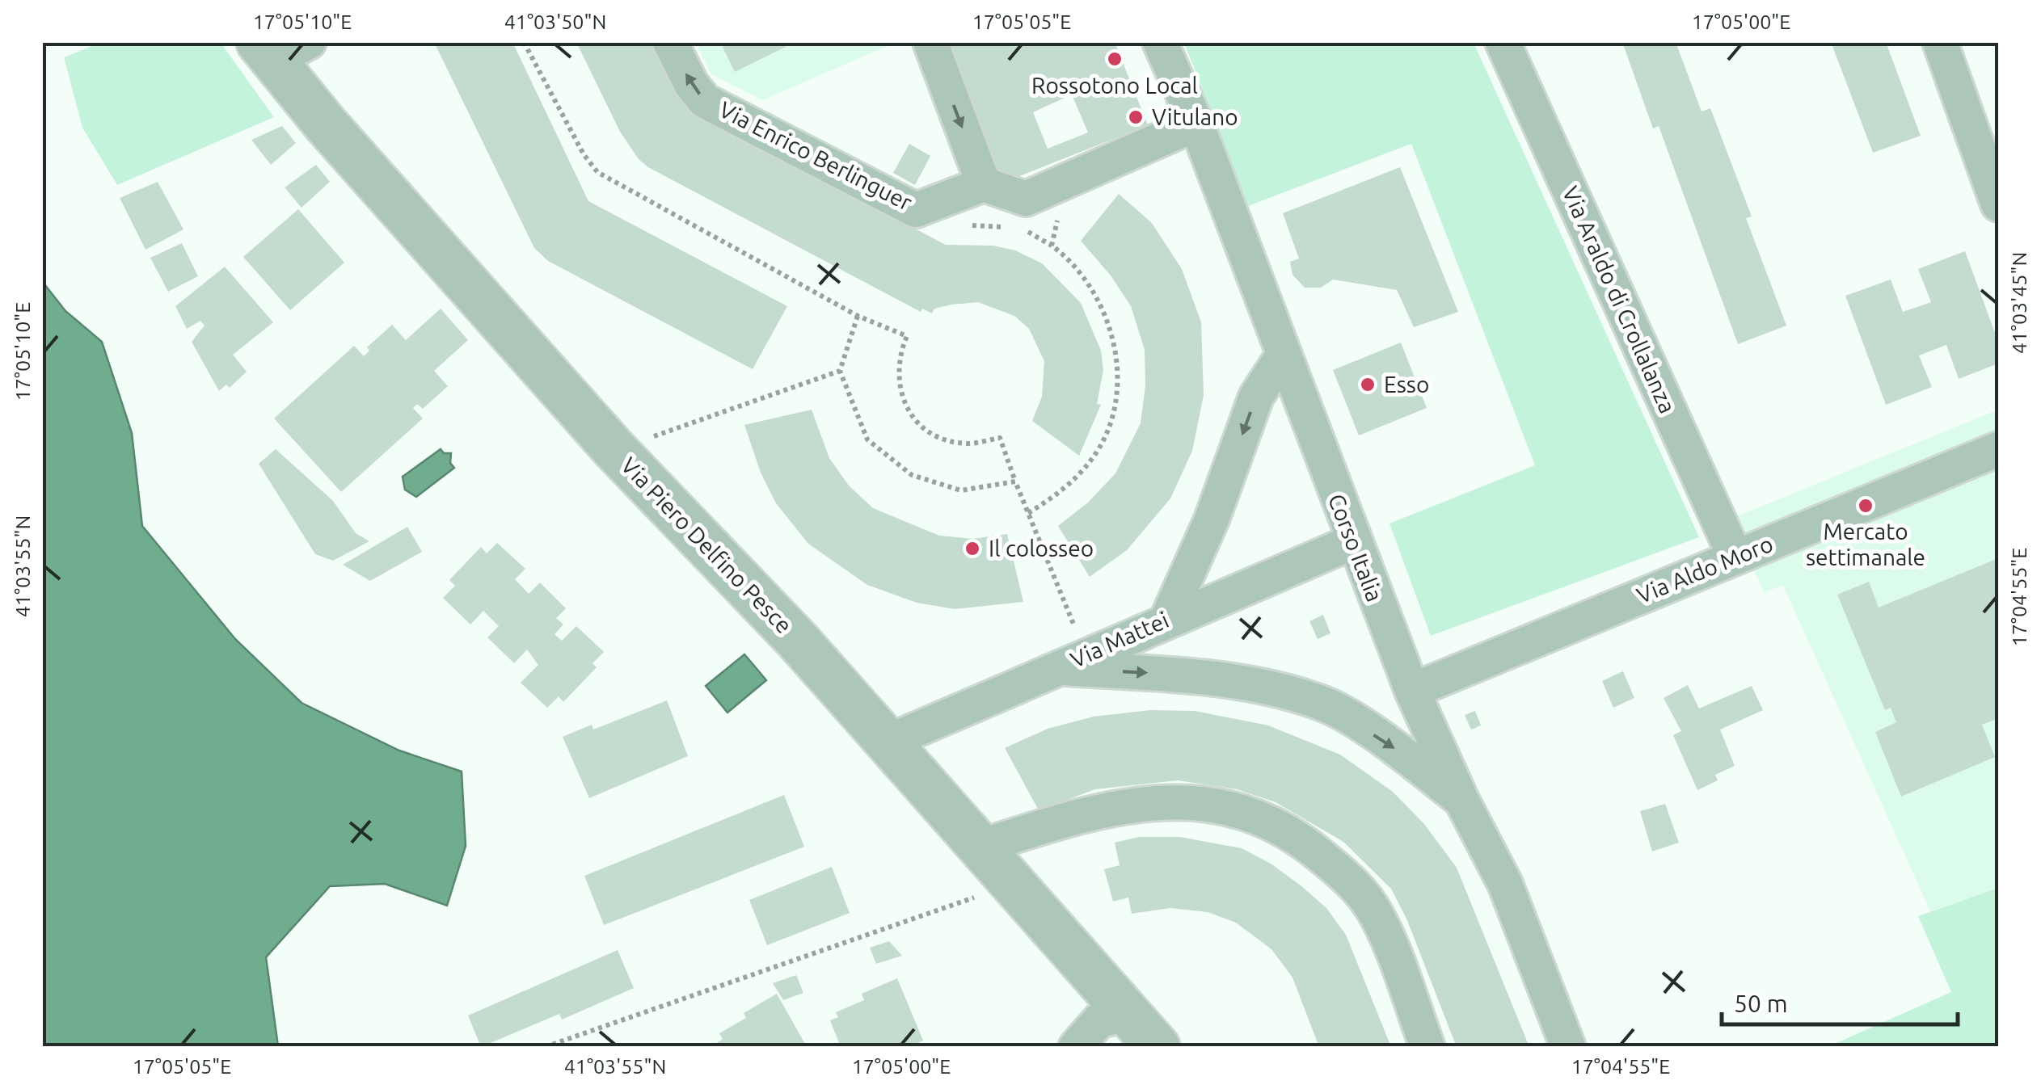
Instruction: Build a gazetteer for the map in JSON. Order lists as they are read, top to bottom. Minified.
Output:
{"streets":{"street":["Via Enrico Berlinguer","Via Araldo di Crollalanza","Via Piero Delfino Pesce","Corso Italia","Via Aldo Moro","Via Mattei"]},"crossings":[["Via Araldo di Crollalanza","Via Aldo Moro"],["Via Piero Delfino Pesce","Via Mattei"],["Corso Italia","Via Aldo Moro"],["Corso Italia","Via Mattei"]],"one_way":["Via Enrico Berlinguer"],"places":["Rossotono Local","Vitulano","Esso","Mercato settimanale","Il colosseo"],"scale_bar":"50 m","coordinates":["17°05'10\"E","41°03'50\"N","17°05'05\"E","17°05'00\"E","41°03'45\"N","41°03'55\"N","17°04'55\"E"]}
